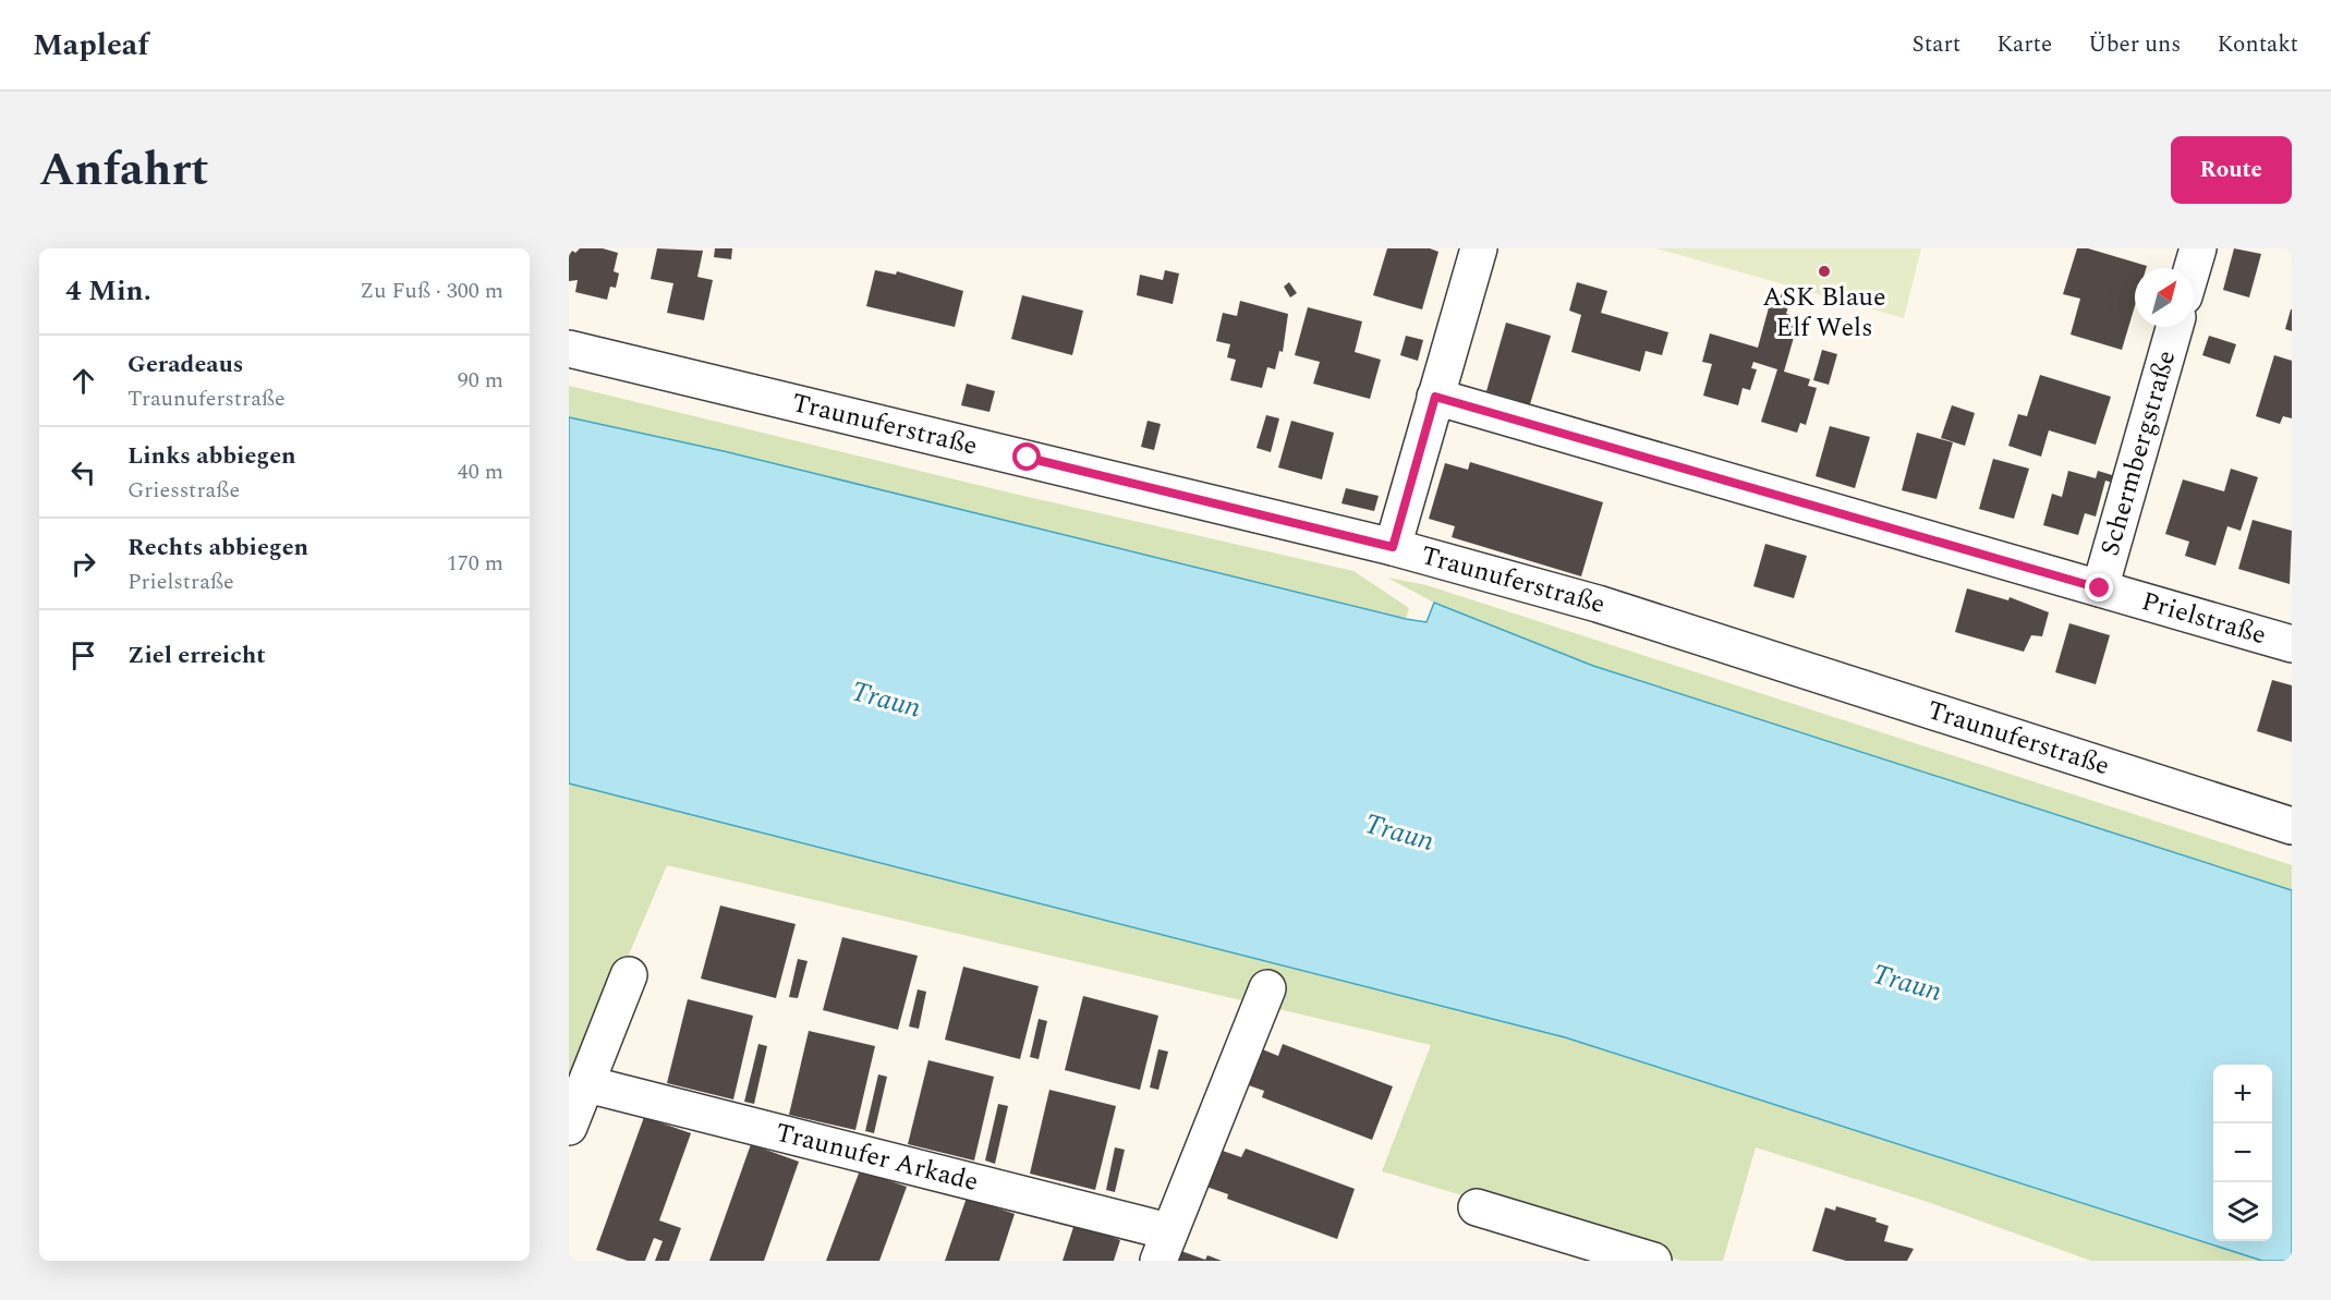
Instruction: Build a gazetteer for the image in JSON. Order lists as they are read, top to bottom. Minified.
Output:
{"streets":{"street":["Traunuferstraße","Schermbergstraße","Prielstraße","Traunufer Arkade"]},"crossings":[["Schermbergstraße","Prielstraße"]],"water":["Traun"],"places":["ASK Blaue Elf Wels"],"north":"top right","page":{"header":"Mapleaf","nav":["Start","Karte","Über uns","Kontakt"],"title":"Anfahrt","buttons":"Route","heading":["4 Min.","Zu Fuß · 300 m"],"list":[["Geradeaus","Traunuferstraße","90 m"],["Links abbiegen","Griesstraße","40 m"],["Rechts abbiegen","Prielstraße","170 m"],"Ziel erreicht"],"map_buttons":["+","−"]}}
